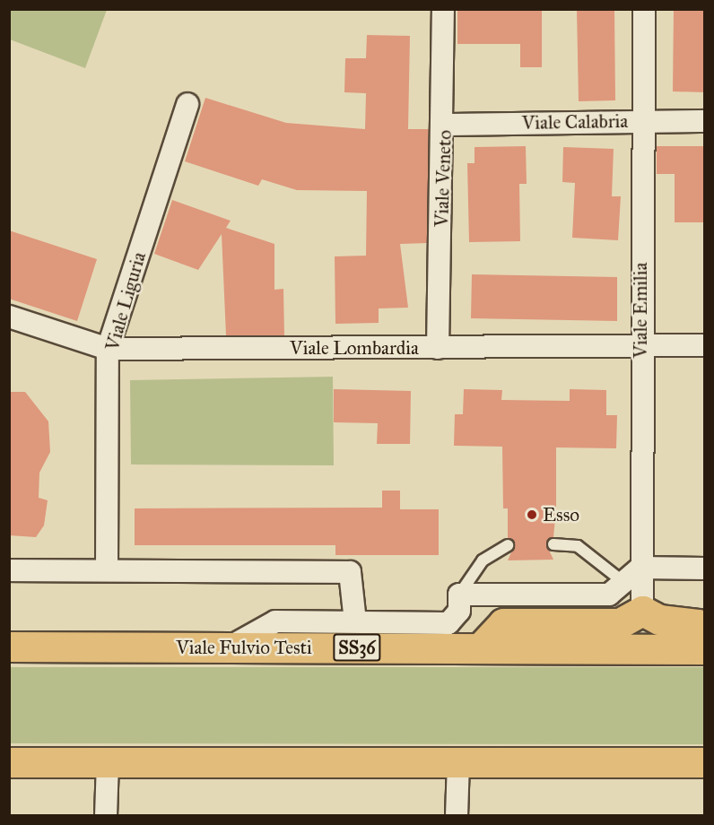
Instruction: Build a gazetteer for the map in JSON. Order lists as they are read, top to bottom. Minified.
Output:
{"streets":{"highway":["Viale Fulvio Testi","SS36"],"street":["Viale Calabria","Viale Veneto","Viale Liguria","Viale Emilia","Viale Lombardia"]},"crossings":[["Viale Calabria","Viale Veneto"],["Viale Calabria","Viale Emilia"],["Viale Veneto","Viale Lombardia"],["Viale Liguria","Viale Lombardia"],["Viale Emilia","Viale Lombardia"]],"places":["Esso"]}
